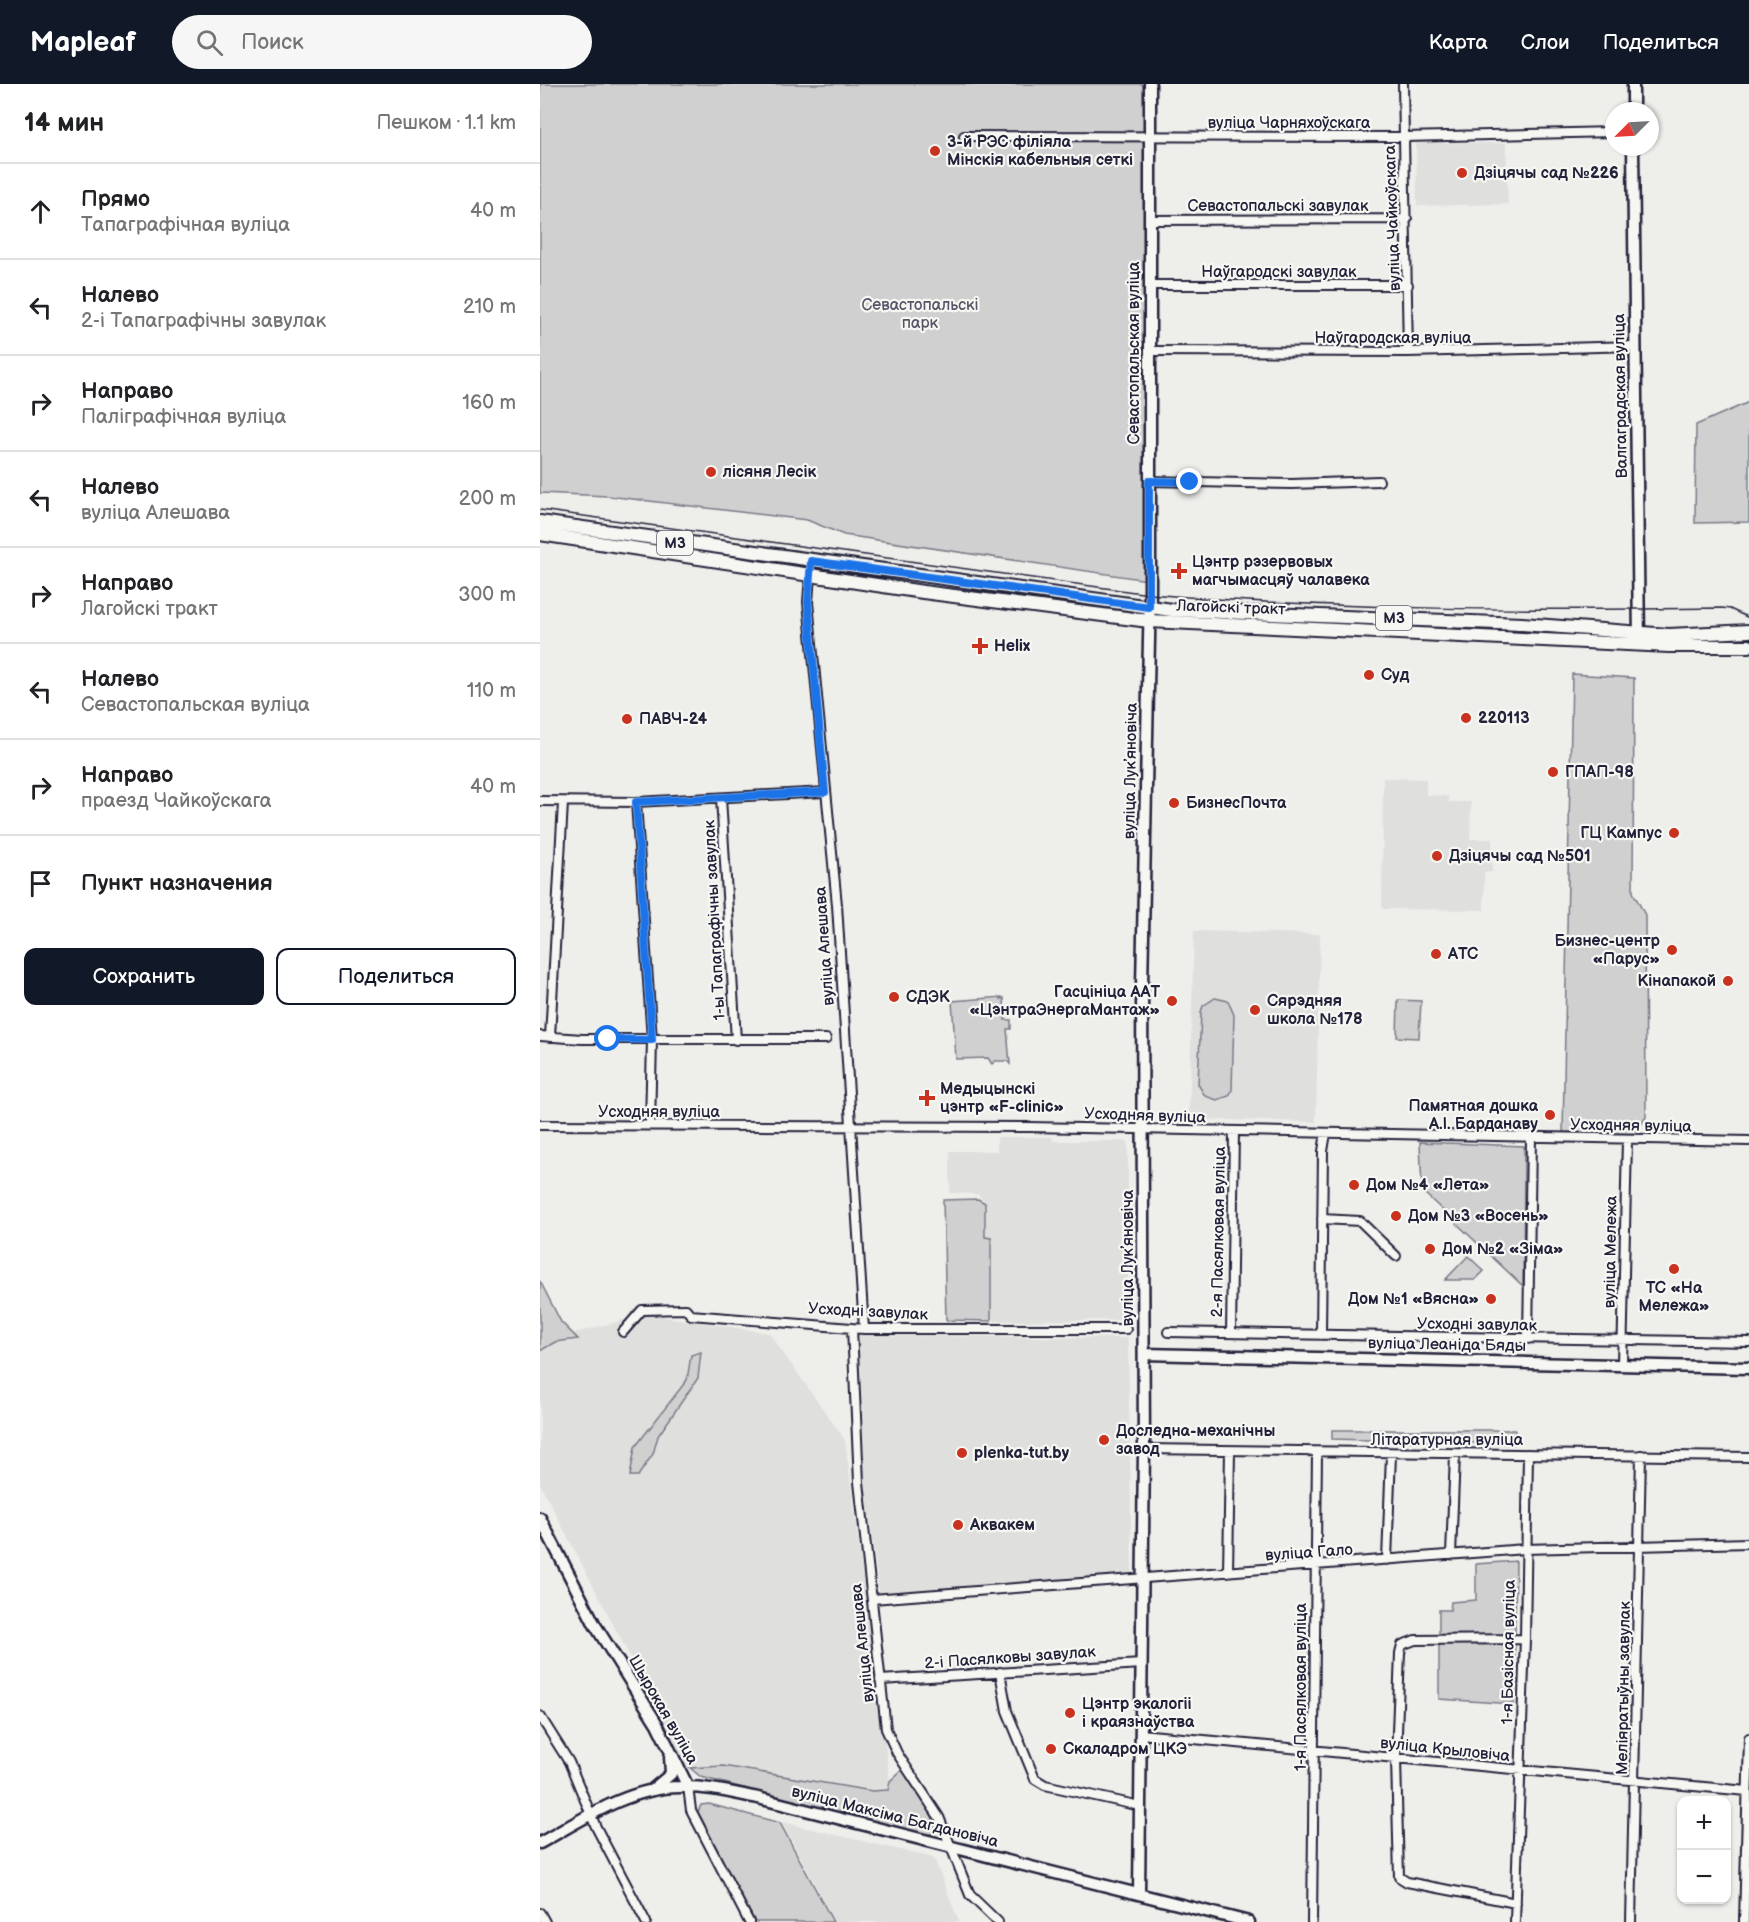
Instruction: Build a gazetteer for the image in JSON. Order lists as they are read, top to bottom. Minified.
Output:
{"streets":{"main road":["Севастопальская вуліца","Валгаградская вуліца","М3","Лагойскі тракт","вуліца Лукʼяновіча","вуліца Леаніда Бяды","Шырокая вуліца","вуліца Максіма Багдановіча"],"street":["вуліца Чарняхоўскага","Севастопальскі завулак","вуліца Чайкоўскага","Наўгародскі завулак","Наўгародская вуліца","1-ы Тапаграфічны завулак","вуліца Алешава","Усходняя вуліца","2-я Пасялковая вуліца","вуліца Мележа","Усходні завулак","Літаратурная вуліца","вуліца Гало","1-я Базісная вуліца","2-і Пасялковы завулак","1-я Пасялковая вуліца","Меліяратыўны завулак","вуліца Крыловіча"]},"crossings":[["вуліца Чарняхоўскага","вуліца Чайкоўскага"],["вуліца Чарняхоўскага","Севастопальская вуліца"],["Севастопальскі завулак","вуліца Чайкоўскага"],["Севастопальскі завулак","Севастопальская вуліца"],["вуліца Чайкоўскага","Наўгародскі завулак"],["вуліца Чайкоўскага","Наўгародская вуліца"],["Наўгародскі завулак","Севастопальская вуліца"],["Наўгародская вуліца","Севастопальская вуліца"],["Наўгародская вуліца","Валгаградская вуліца"],["Севастопальская вуліца","Лагойскі тракт"],["Севастопальская вуліца","вуліца Лукʼяновіча"],["Валгаградская вуліца","М3"],["Валгаградская вуліца","Лагойскі тракт"],["М3","Лагойскі тракт"],["Лагойскі тракт","вуліца Лукʼяновіча"],["Лагойскі тракт","вуліца Алешава"],["вуліца Лукʼяновіча","Усходняя вуліца"],["вуліца Лукʼяновіча","вуліца Леаніда Бяды"],["вуліца Лукʼяновіча","Літаратурная вуліца"],["вуліца Лукʼяновіча","вуліца Гало"],["вуліца Лукʼяновіча","2-і Пасялковы завулак"],["вуліца Лукʼяновіча","вуліца Крыловіча"],["вуліца Лукʼяновіча","вуліца Максіма Багдановіча"],["вуліца Алешава","Усходняя вуліца"],["вуліца Алешава","Усходні завулак"],["вуліца Алешава","вуліца Гало"],["вуліца Алешава","2-і Пасялковы завулак"],["вуліца Алешава","вуліца Максіма Багдановіча"],["Усходняя вуліца","2-я Пасялковая вуліца"],["Усходняя вуліца","вуліца Мележа"],["2-я Пасялковая вуліца","Усходні завулак"],["вуліца Мележа","Усходні завулак"],["вуліца Мележа","вуліца Леаніда Бяды"],["Літаратурная вуліца","1-я Базісная вуліца"],["Літаратурная вуліца","1-я Пасялковая вуліца"],["Літаратурная вуліца","Меліяратыўны завулак"],["вуліца Гало","1-я Базісная вуліца"],["вуліца Гало","1-я Пасялковая вуліца"],["вуліца Гало","Меліяратыўны завулак"],["1-я Базісная вуліца","вуліца Крыловіча"],["1-я Пасялковая вуліца","вуліца Крыловіча"],["Меліяратыўны завулак","вуліца Крыловіча"],["Шырокая вуліца","вуліца Максіма Багдановіча"]],"parks":["Севастопальскі парк"],"places":{"other":["3-й РЭС філіяла Мінскія кабельныя сеткі","Дзіцячы сад №226","лісяня Лесік","Суд","220113","ПАВЧ-24","ГПАП-98","БизнесПочта","ГЦ Кампус","Дзіцячы сад №501","Бизнес-центр «Парус»","АТС","Кінапакой","СДЭК","Гасцініца ААТ «ЦэнтраЭнергаМантаж»","Сярэдняя школа №178","Памятная дошка А.І. Барданаву","Дом №4 «Лета»","Дом №3 «Восень»","Дом №2 «Зіма»","ТС «На Мележа»","Дом №1 «Вясна»","Доследна-механічны завод","plenka-tut.by","Аквакем","Цэнтр экалогіі і краязнаўства","Скаладром ЦКЭ"],"health":["Цэнтр рэзервовых магчымасцяў чалавека","Helix","Медыцынскі цэнтр «F-clinic»"]},"north":"bottom left","page":{"header":"Mapleaf","search":"Поиск","nav":["Карта","Слои","Поделиться"],"heading":["14 мин","Пешком · 1.1 km"],"list":[["Прямо","Тапаграфічная вуліца","40 m"],["Налево","2-і Тапаграфічны завулак","210 m"],["Направо","Паліграфічная вуліца","160 m"],["Налево","вуліца Алешава","200 m"],["Направо","Лагойскі тракт","300 m"],["Налево","Севастопальская вуліца","110 m"],["Направо","праезд Чайкоўскага","40 m"],"Пункт назначения"],"buttons":["Сохранить","Поделиться"],"map_buttons":["+","−"]}}
